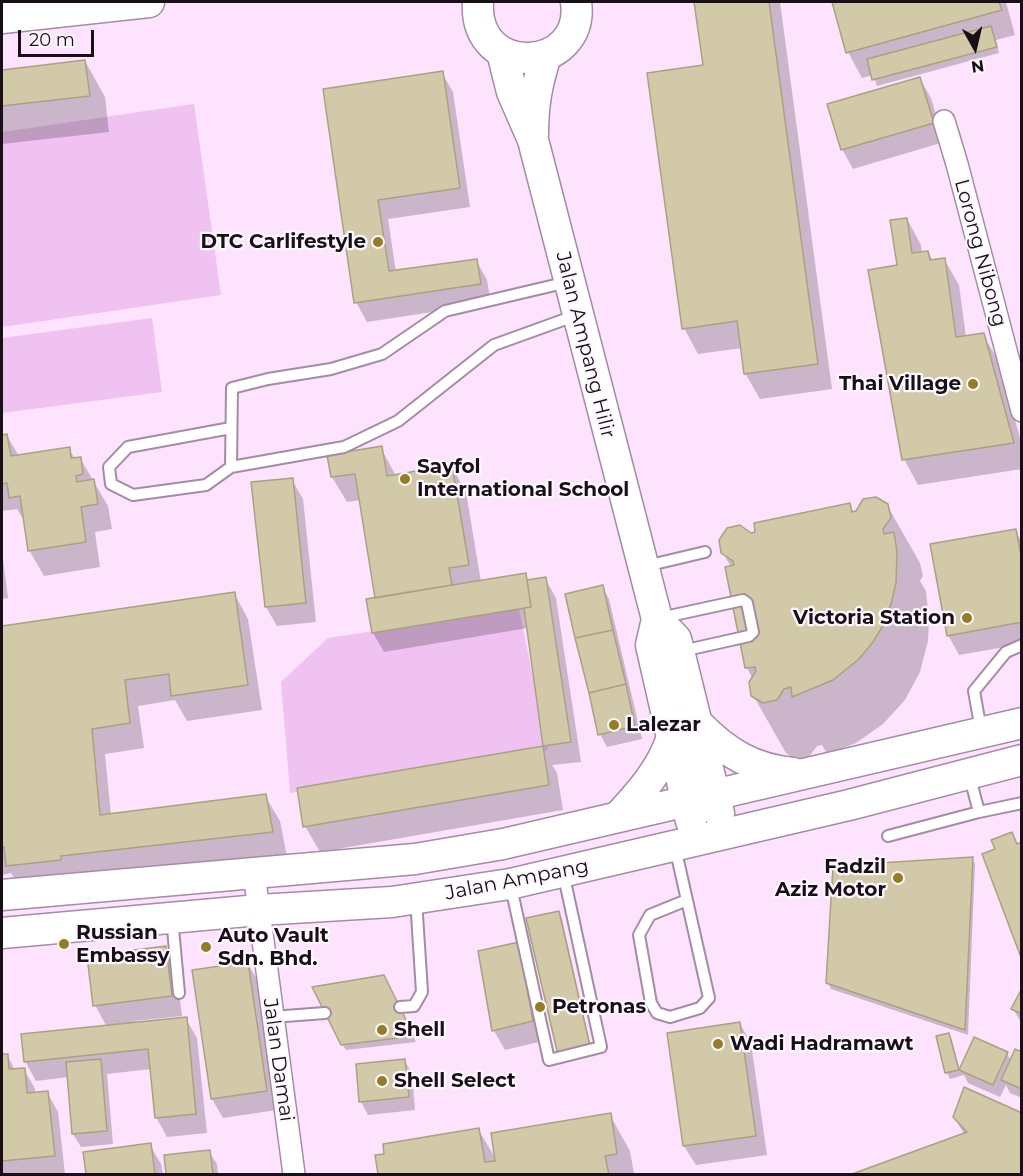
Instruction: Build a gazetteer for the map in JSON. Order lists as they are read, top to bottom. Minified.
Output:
{"streets":{"main road":["Jalan Ampang Hilir","Jalan Ampang"],"street":["Lorong Nibong","Jalan Damai"]},"crossings":[["Jalan Ampang Hilir","Jalan Ampang"],["Jalan Ampang","Jalan Damai"]],"places":["DTC Carlifestyle","Thai Village","Sayfol International School","Victoria Station","Lalezar","Fadzil Aziz Motor","Russian Embassy","Auto Vault Sdn. Bhd.","Petronas","Shell","Wadi Hadramawt","Shell Select"],"scale_bar":"20 m","north":"bottom"}
